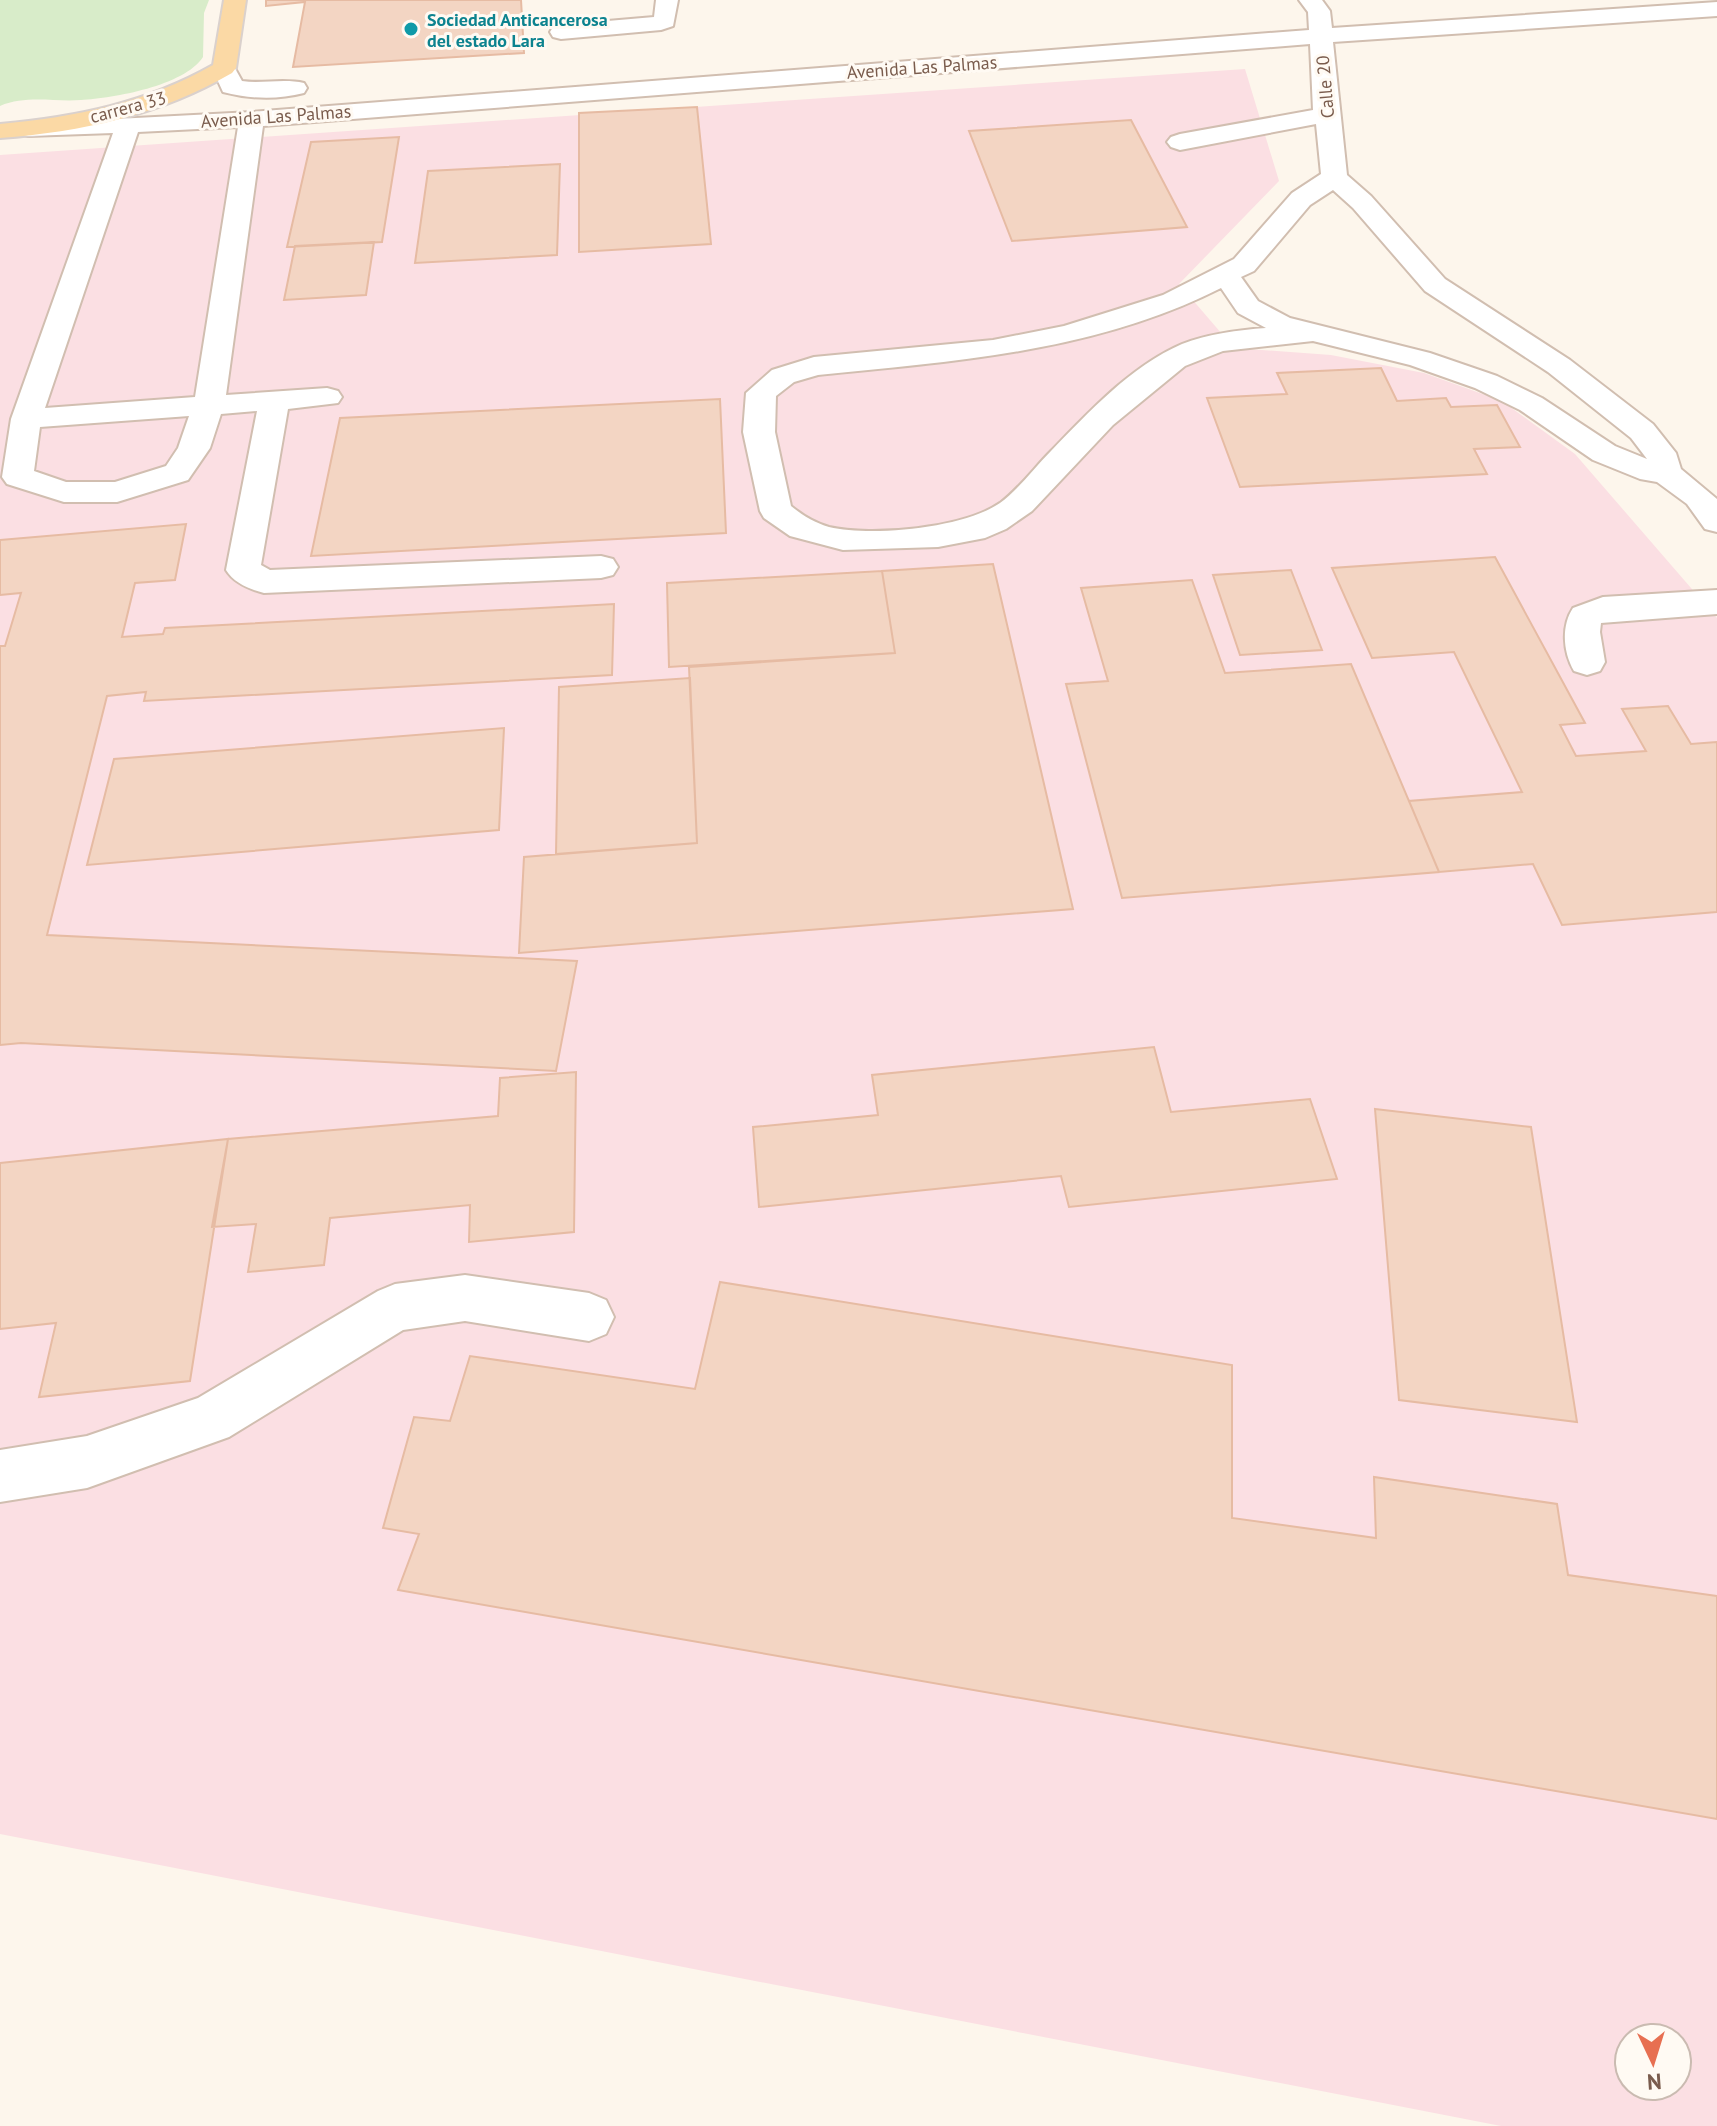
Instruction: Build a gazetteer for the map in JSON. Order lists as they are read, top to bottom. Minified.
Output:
{"streets":{"main road":["carrera 33"],"street":["Avenida Las Palmas","Calle 20"]},"crossings":[["Avenida Las Palmas","Calle 20"],["Avenida Las Palmas","carrera 33"]],"places":["Sociedad Anticancerosa del estado Lara"],"north":"bottom"}
